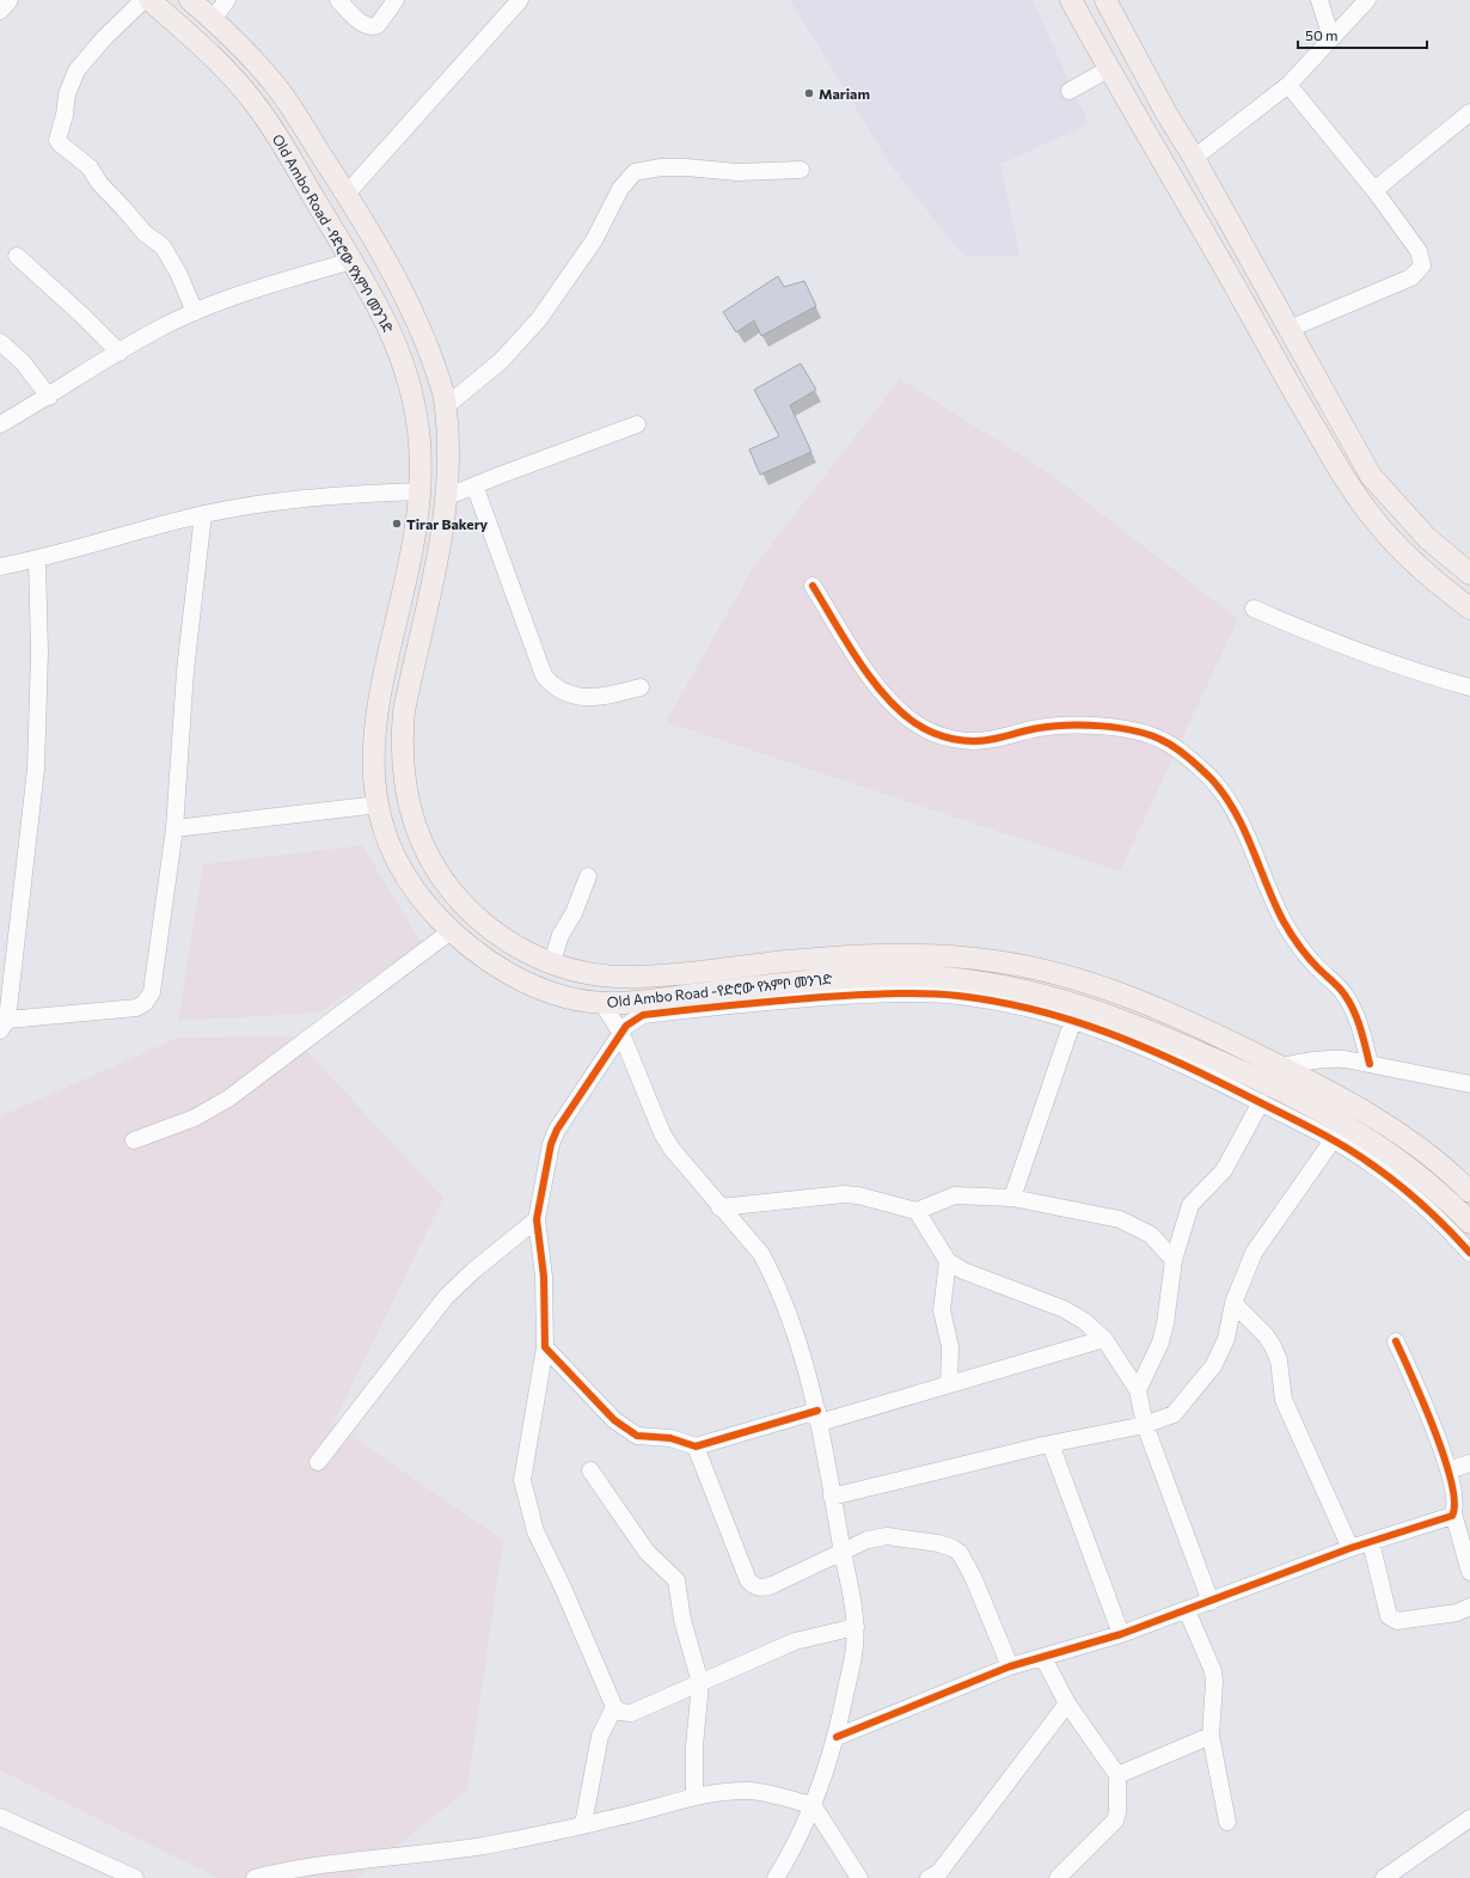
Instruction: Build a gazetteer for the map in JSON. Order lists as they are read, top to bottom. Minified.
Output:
{"streets":{"main road":["Old Ambo Road -የድሮው የአምቦ መንገድ"]},"places":["Mariam","Tirar Bakery"],"scale_bar":"50 m"}
